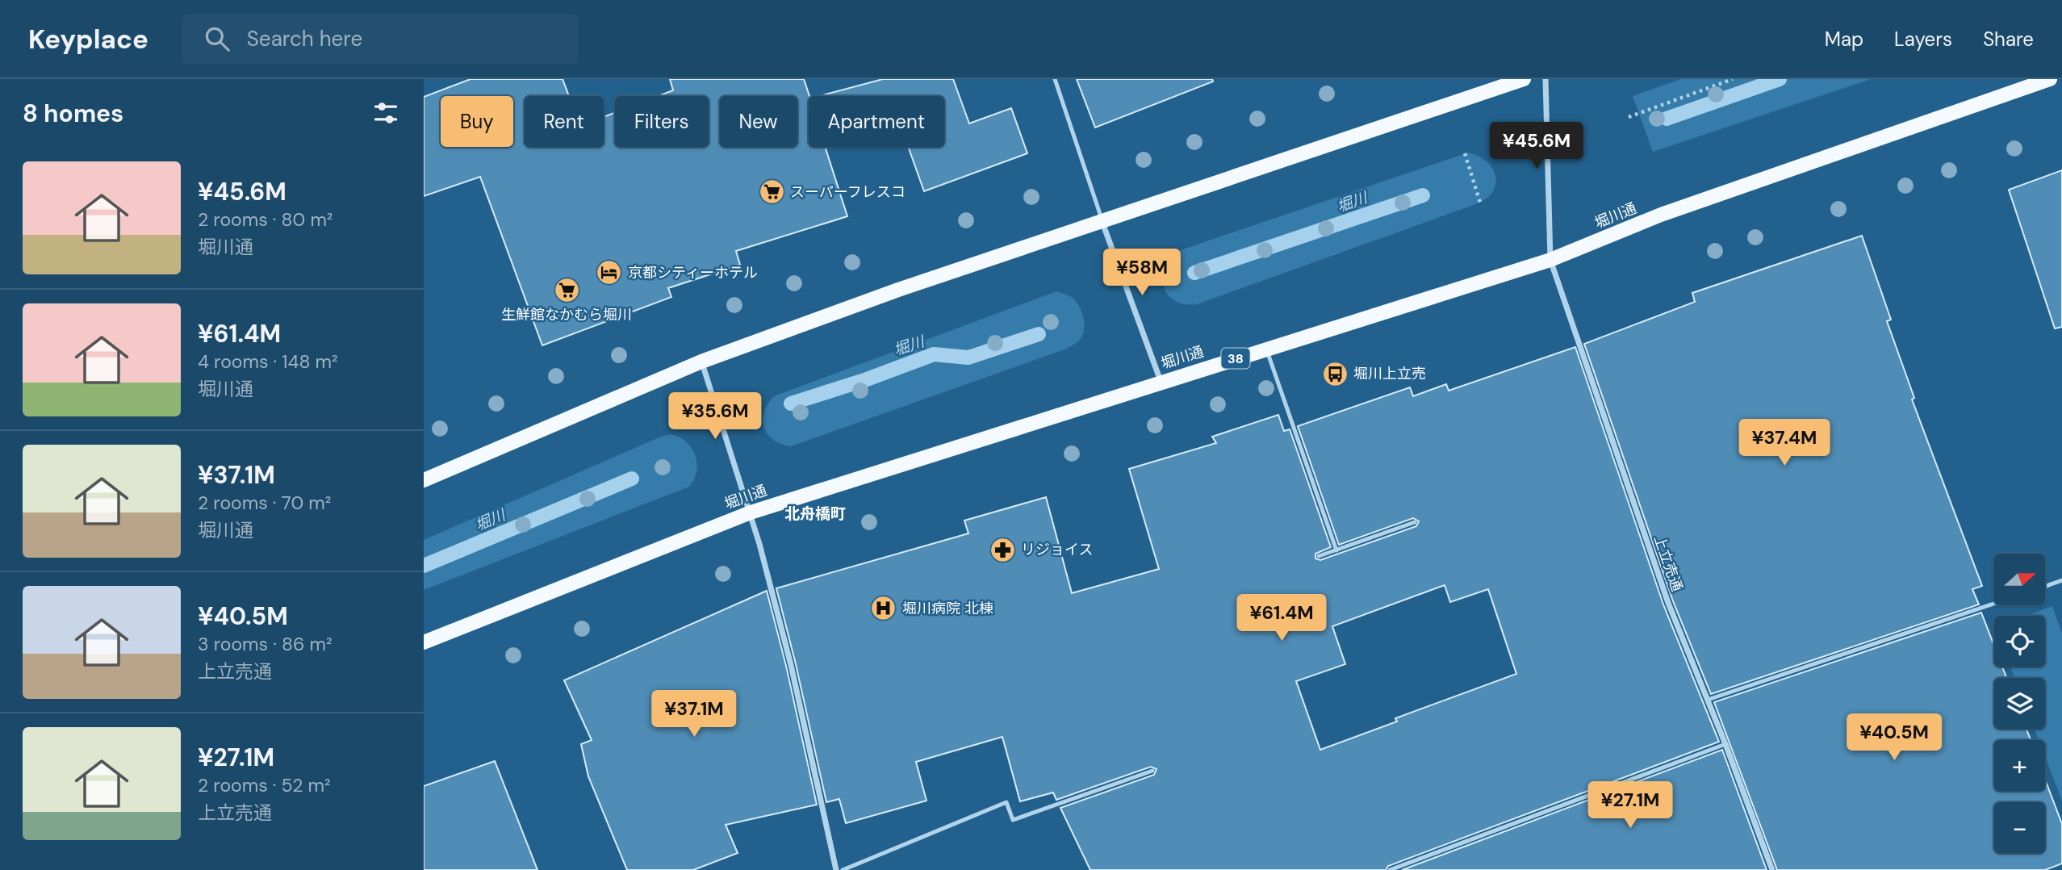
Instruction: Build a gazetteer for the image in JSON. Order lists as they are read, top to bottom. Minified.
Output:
{"streets":{"main road":["堀川通","38"],"street":["上立売通"]},"crossings":[["堀川通","上立売通"]],"districts":["北舟橋町"],"water":["堀川"],"places":{"supermarket":["スーパーフレスコ","生鮮館なかむら堀川"],"hotel":["京都シティーホテル"],"bus stop":["堀川上立売"],"pharmacy":["リジョイス"],"hospital":["堀川病院 北棟"]},"north":"right","page":{"header":"Keyplace","search":"Search here","nav":["Map","Layers","Share"],"heading":"8 homes","chip":["Buy","Rent","Filters","New","Apartment"],"price":["¥45.6M","¥58M","¥35.6M","¥37.4M","¥61.4M","¥37.1M","¥40.5M","¥27.1M"],"list":[{"name":"¥45.6M","note":"2 rooms · 80 m² · 堀川通"},{"name":"¥61.4M","note":"4 rooms · 148 m² · 堀川通"},{"name":"¥37.1M","note":"2 rooms · 70 m² · 堀川通"},{"name":"¥40.5M","note":"3 rooms · 86 m² · 上立売通"},{"name":"¥27.1M","note":"2 rooms · 52 m² · 上立売通"}],"map_buttons":["+","−"]}}
